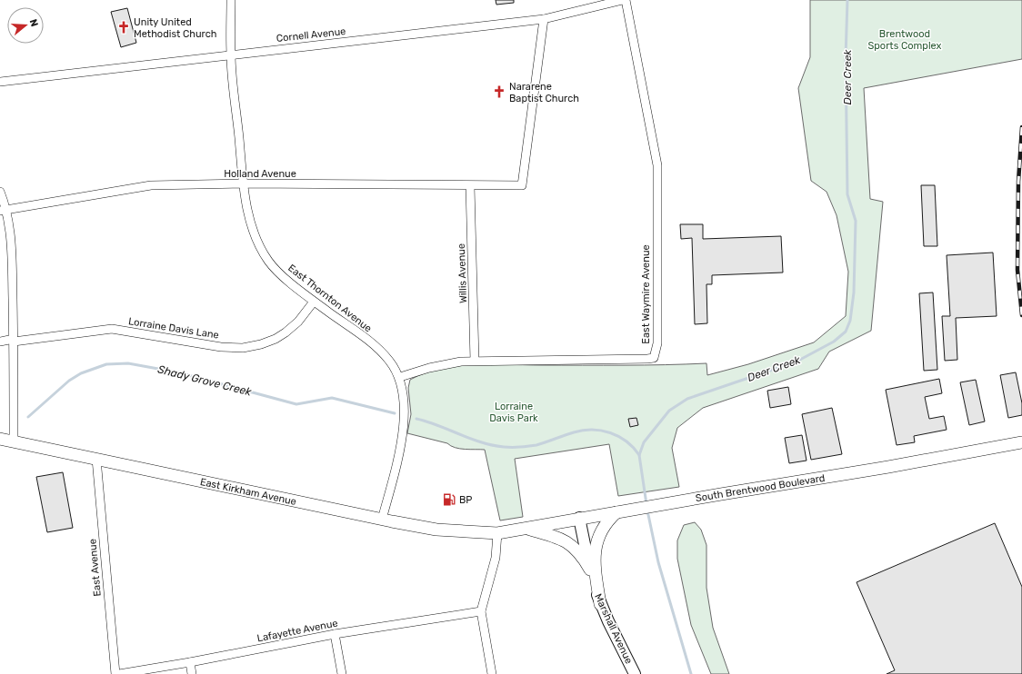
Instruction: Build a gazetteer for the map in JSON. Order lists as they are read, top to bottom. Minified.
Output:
{"streets":{"main road":["South Brentwood Boulevard","East Kirkham Avenue"],"street":["Cornell Avenue","Holland Avenue","Willis Avenue","East Waymire Avenue","East Thornton Avenue","Lorraine Davis Lane","East Avenue","Marshall Avenue","Lafayette Avenue"]},"crossings":[["Cornell Avenue","Holland Avenue"],["Cornell Avenue","East Waymire Avenue"],["Cornell Avenue","East Thornton Avenue"],["Holland Avenue","Willis Avenue"],["Holland Avenue","East Thornton Avenue"],["Willis Avenue","East Waymire Avenue"],["East Waymire Avenue","East Thornton Avenue"],["East Thornton Avenue","Lorraine Davis Lane"],["East Thornton Avenue","East Kirkham Avenue"],["South Brentwood Boulevard","East Kirkham Avenue"],["South Brentwood Boulevard","Marshall Avenue"],["East Kirkham Avenue","East Avenue"]],"water":["Deer Creek","Shady Grove Creek"],"parks":["Brentwood Sports Complex","Lorraine Davis Park"],"places":{"church":["Unity United Methodist Church","Nararene Baptist Church"],"fuel station":["BP"]},"north":"right"}
